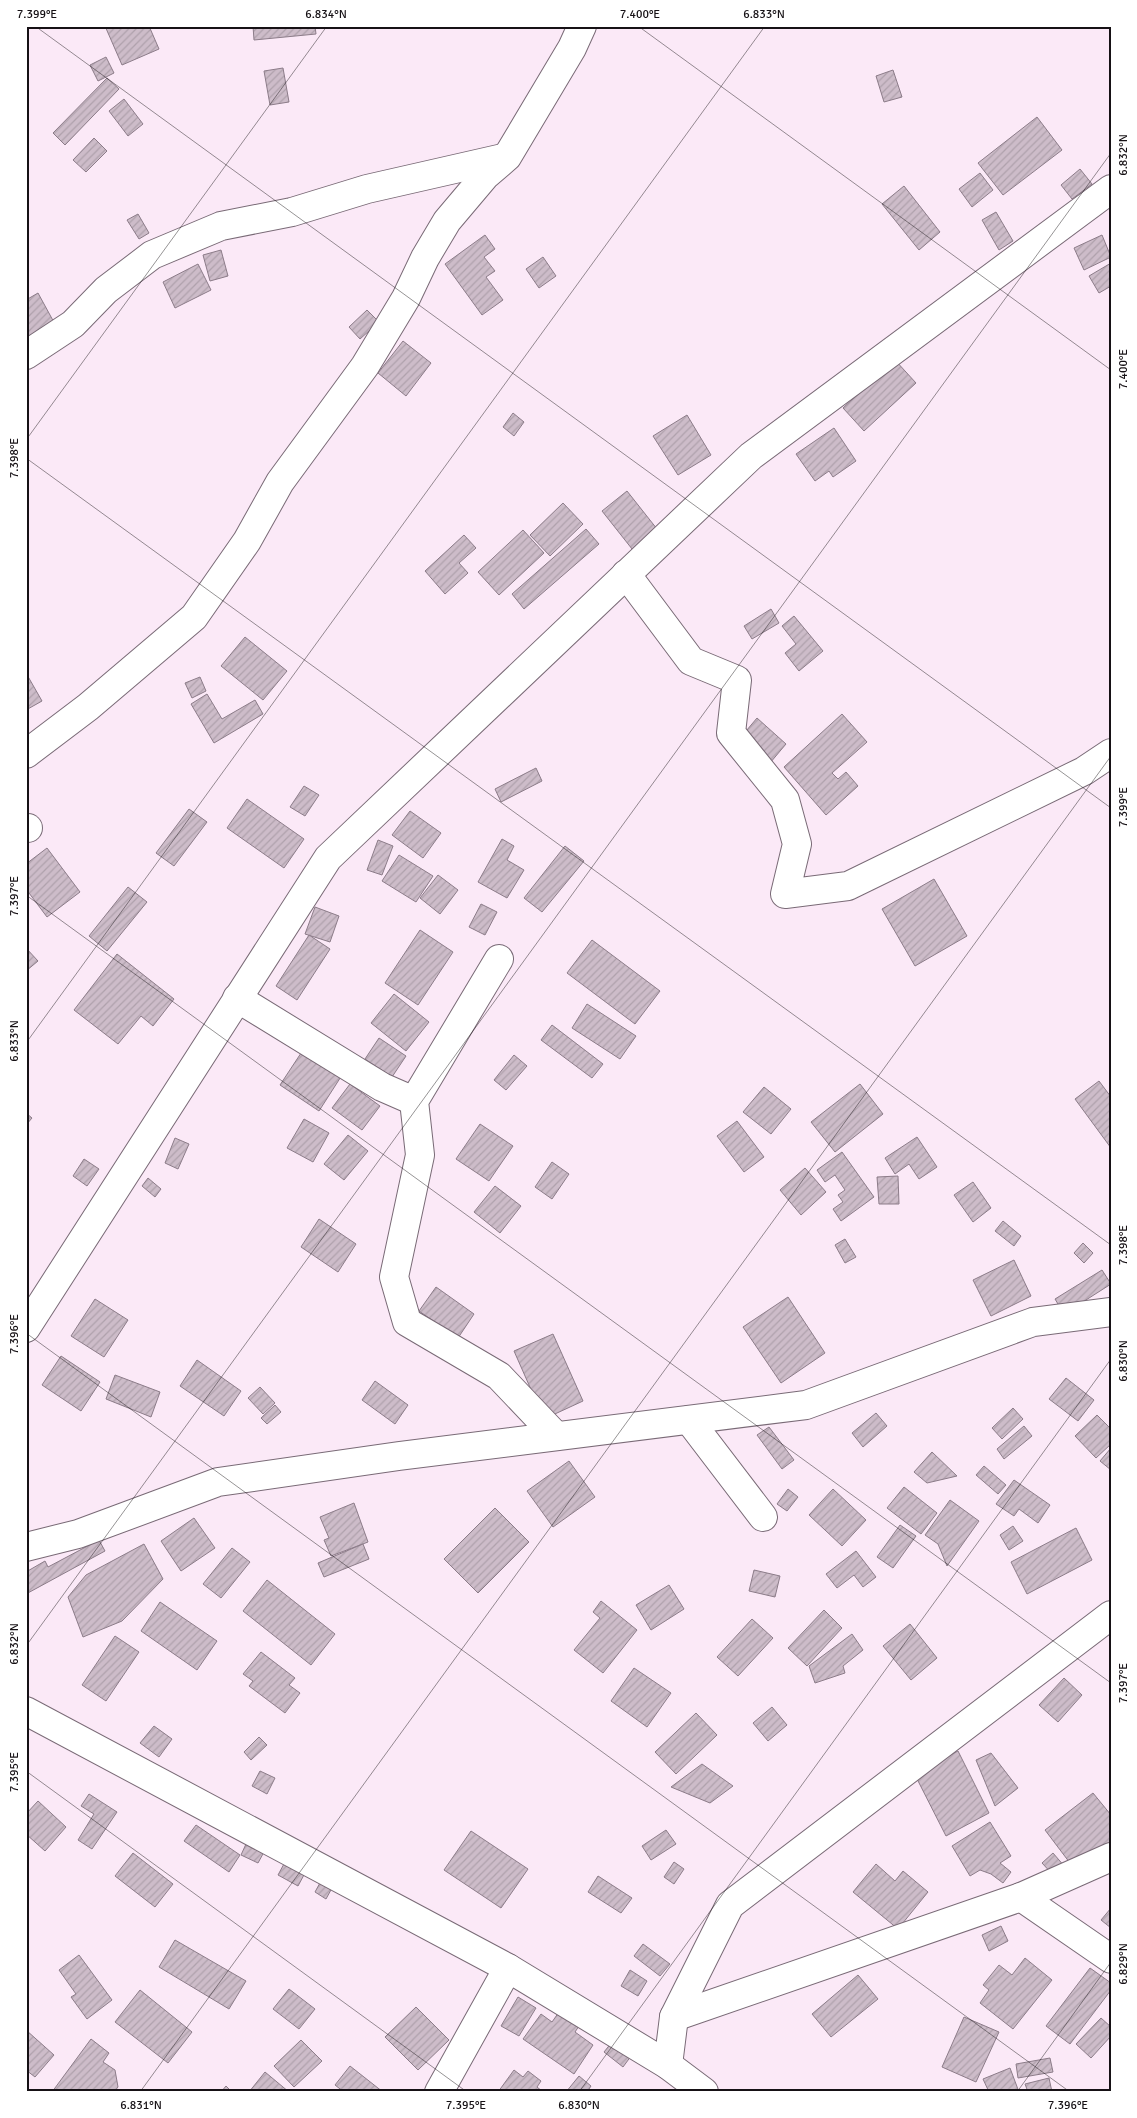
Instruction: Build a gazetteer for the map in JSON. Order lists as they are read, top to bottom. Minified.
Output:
{"coordinates":["7.399°E","6.834°N","7.400°E","6.833°N","6.832°N","7.398°E","7.397°E","7.396°E","6.830°N","7.395°E","6.829°N","6.831°N"]}
